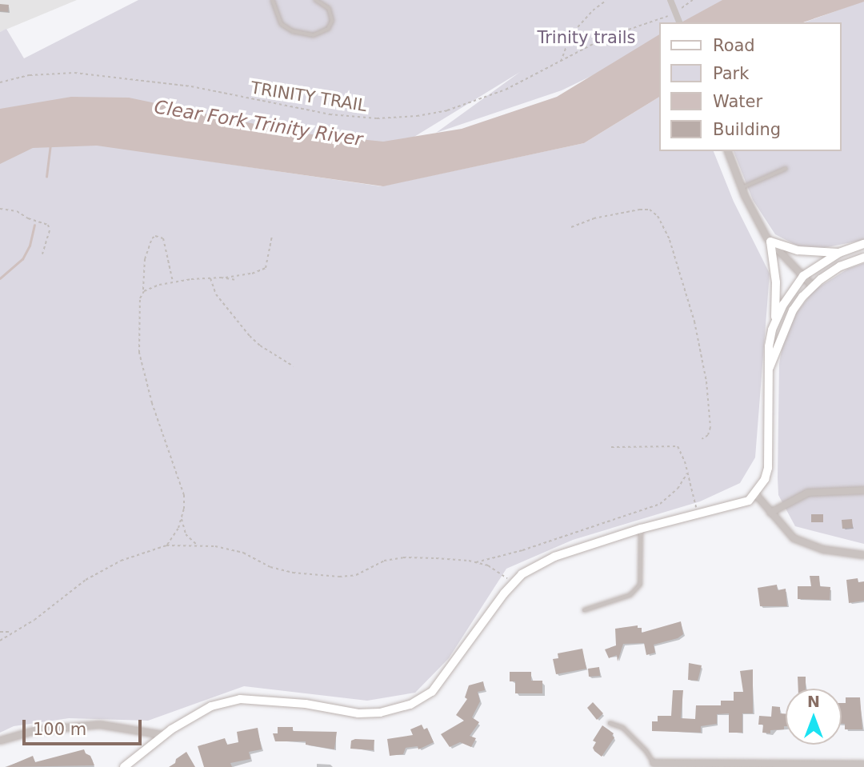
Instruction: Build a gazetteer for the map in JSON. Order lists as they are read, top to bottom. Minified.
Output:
{"streets":{"path":["TRINITY TRAIL"]},"water":["Clear Fork Trinity River"],"parks":["Trinity trails"],"legend":["Road","Park","Water","Building"],"scale_bar":"100 m","north":"top"}
